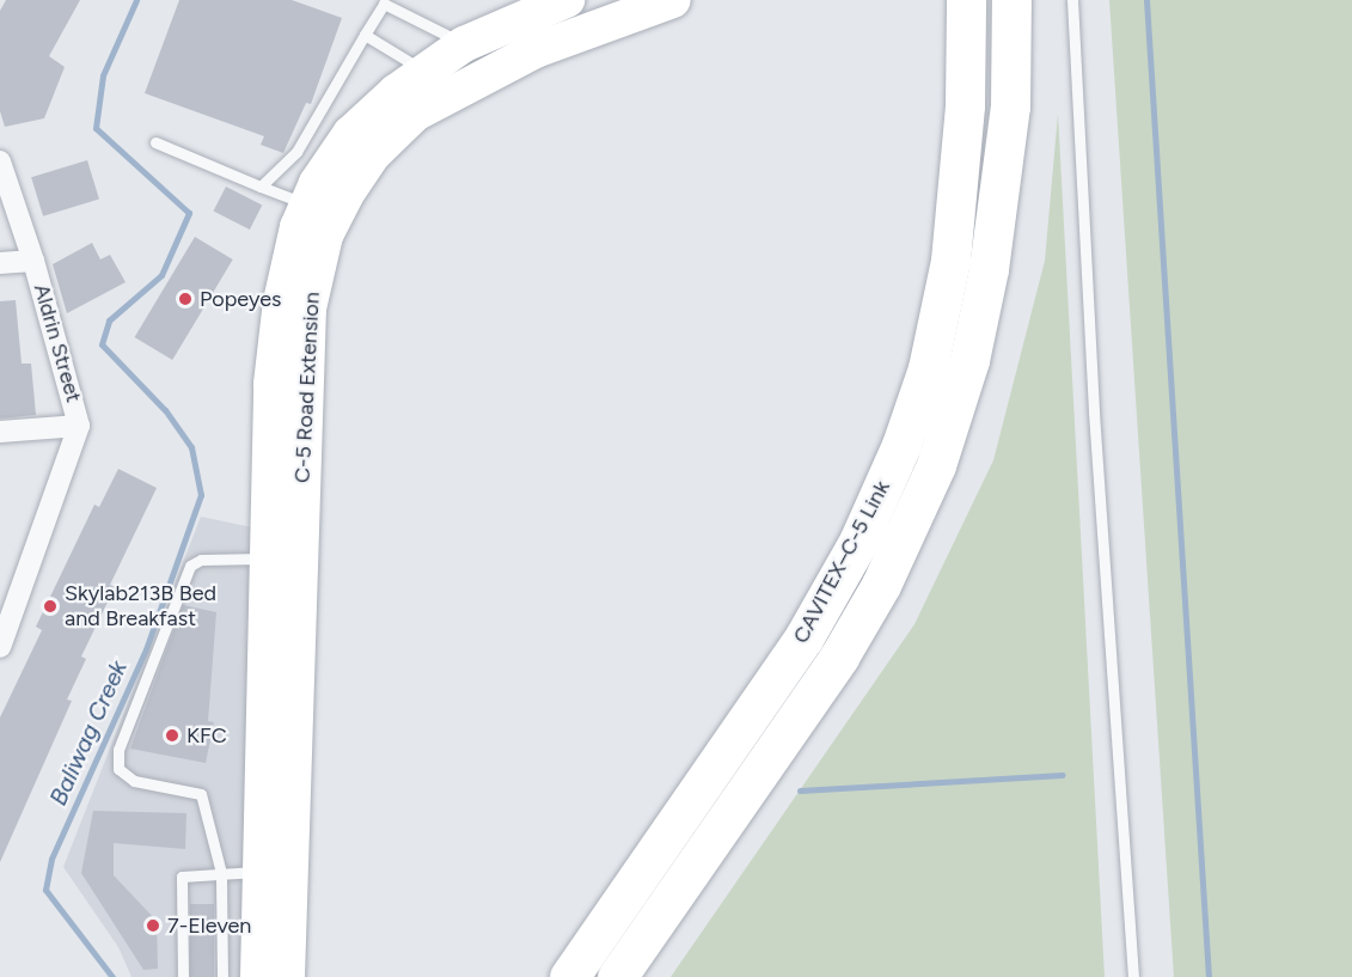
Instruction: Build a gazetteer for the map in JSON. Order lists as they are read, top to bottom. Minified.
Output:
{"streets":{"highway":["CAVITEX–C-5 Link"],"main road":["C-5 Road Extension"],"street":["Aldrin Street"]},"water":["Baliwag Creek"],"places":["Popeyes","Skylab213B Bed and Breakfast","KFC","7-Eleven"]}
